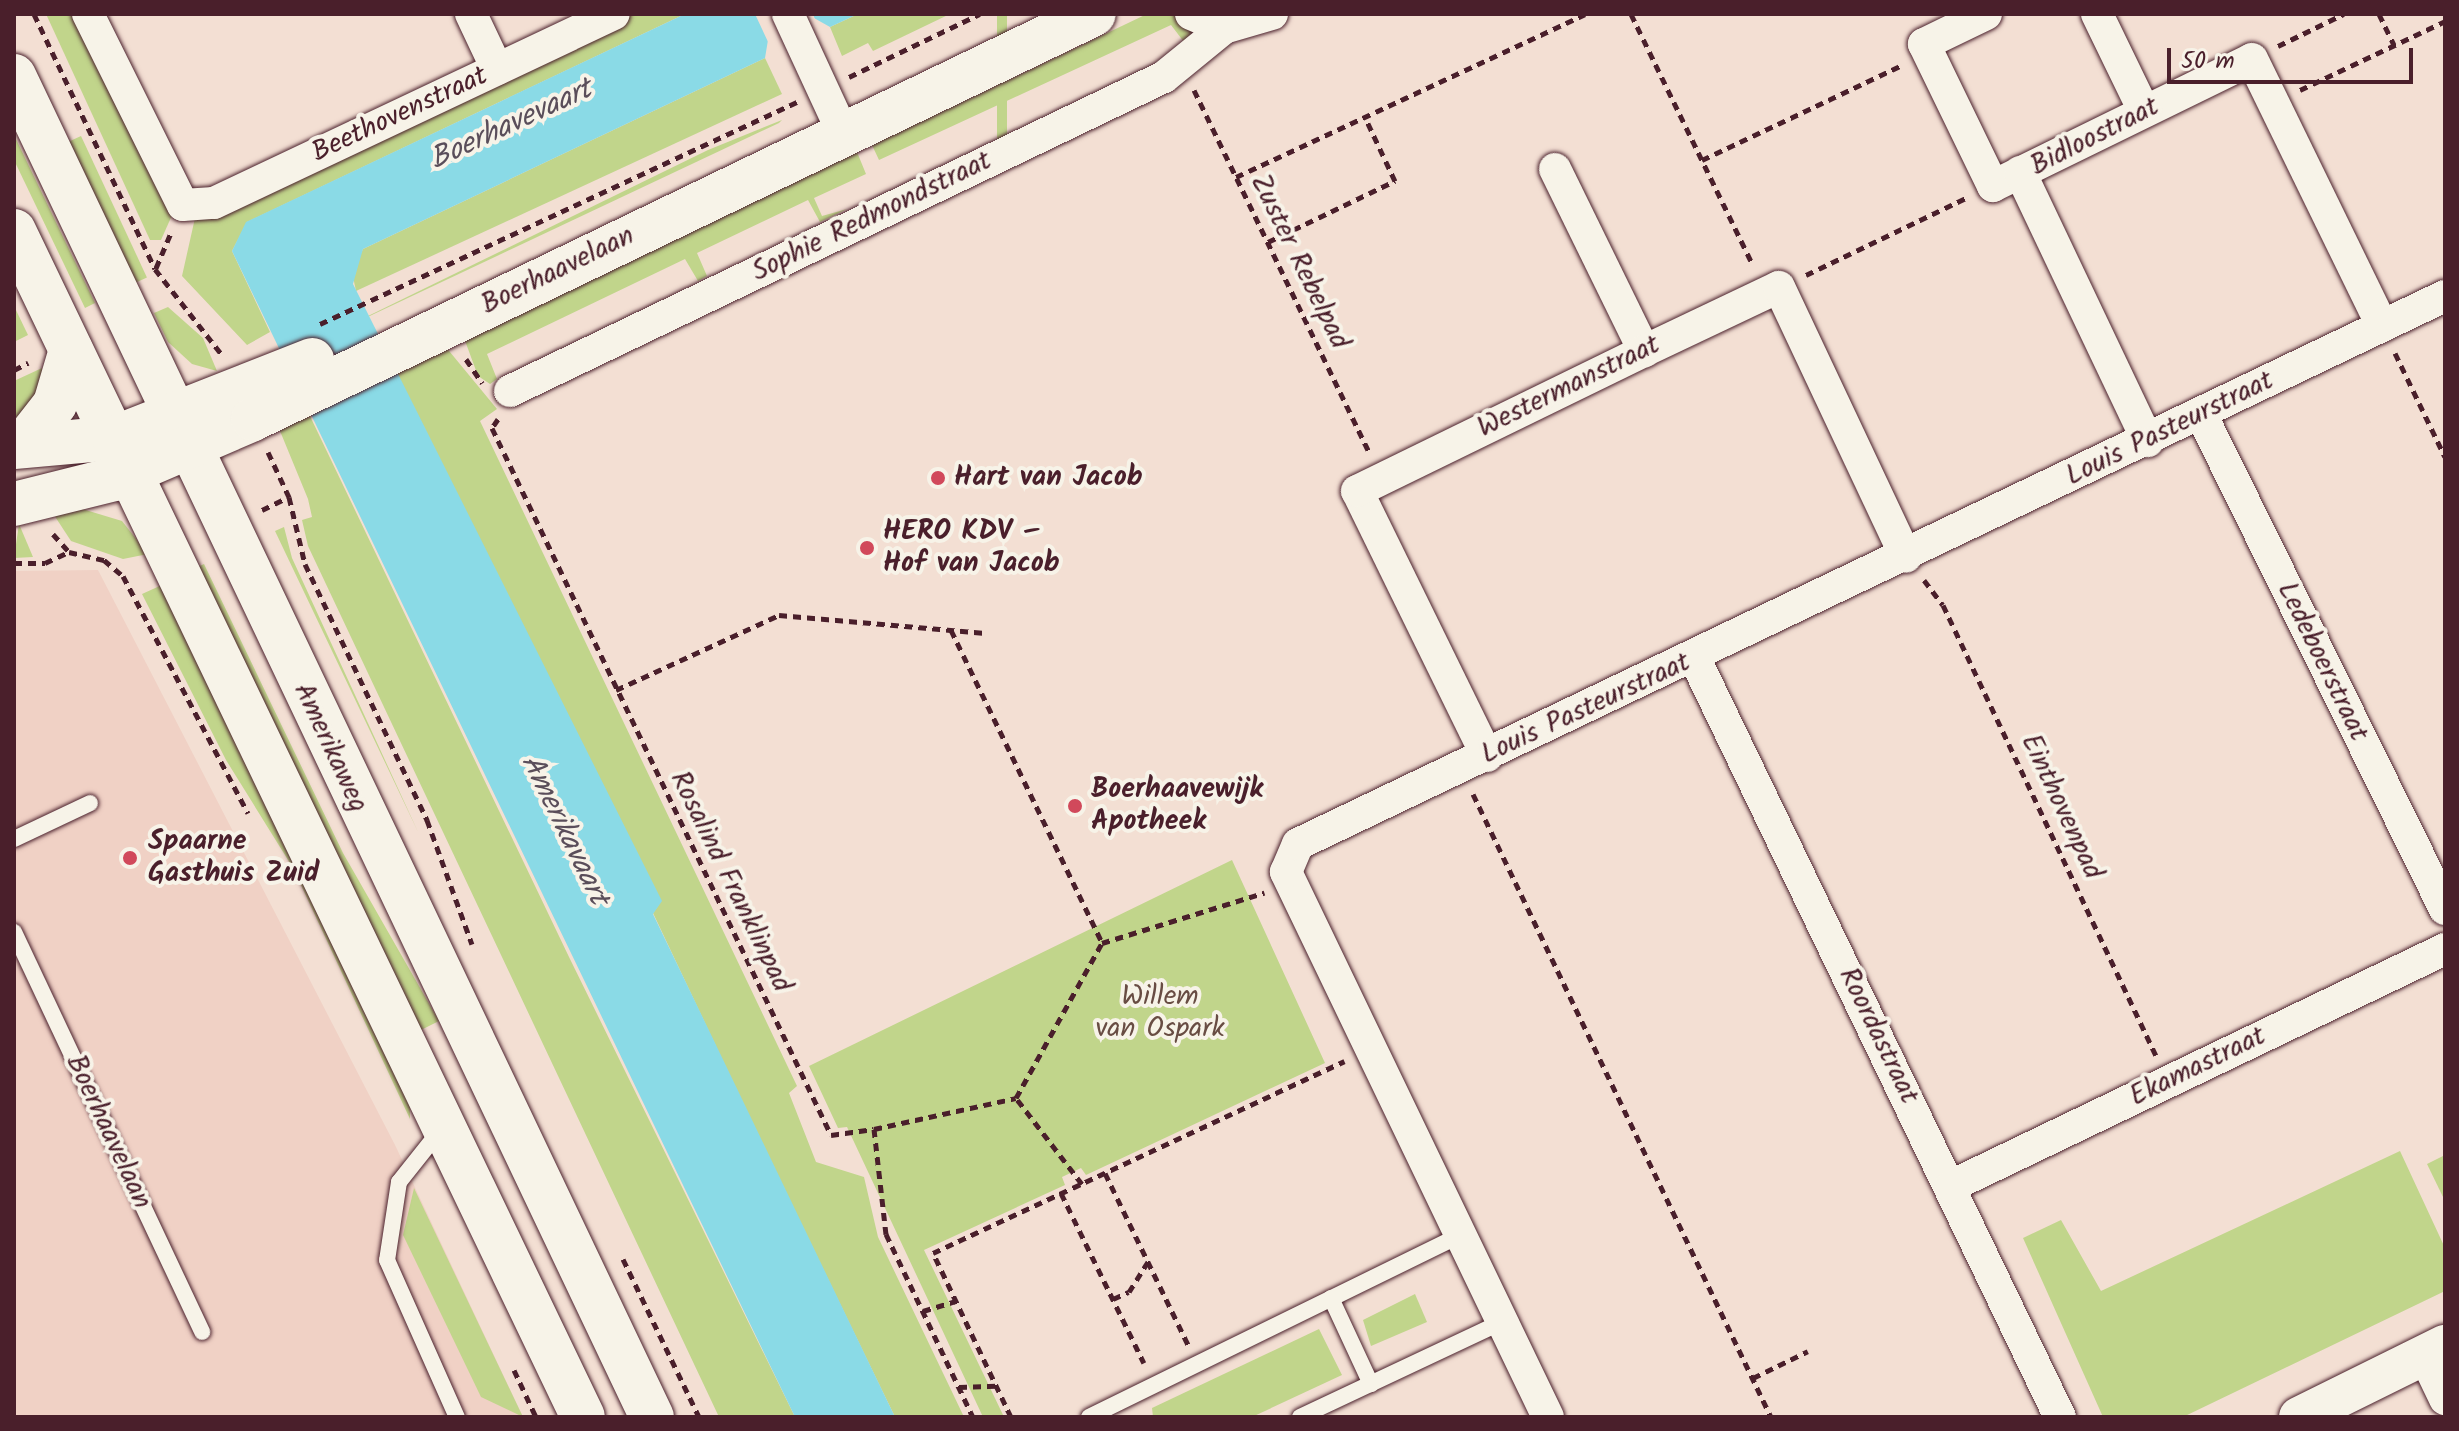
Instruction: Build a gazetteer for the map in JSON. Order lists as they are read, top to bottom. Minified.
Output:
{"streets":{"main road":["Boerhaavelaan","Amerikaweg"],"street":["Beethovenstraat","Bidloostraat","Sophie Redmondstraat","Westermanstraat","Louis Pasteurstraat","Ledeboerstraat","Roordastraat","Ekamastraat"],"path":["Zuster Rebelpad","Einthovenpad","Rosalind Franklinpad"]},"crossings":[["Bidloostraat","Louis Pasteurstraat"],["Sophie Redmondstraat","Zuster Rebelpad"],["Sophie Redmondstraat","Rosalind Franklinpad"],["Zuster Rebelpad","Westermanstraat"],["Boerhaavelaan","Amerikaweg"],["Westermanstraat","Louis Pasteurstraat"],["Louis Pasteurstraat","Ledeboerstraat"],["Louis Pasteurstraat","Einthovenpad"],["Louis Pasteurstraat","Roordastraat"],["Einthovenpad","Ekamastraat"],["Roordastraat","Ekamastraat"]],"water":["Boerhavevaart","Amerikavaart"],"parks":["Willem van Ospark"],"places":["Hart van Jacob","HERO KDV – Hof van Jacob","Boerhaavewijk Apotheek","Spaarne Gasthuis Zuid"],"scale_bar":"50 m"}
